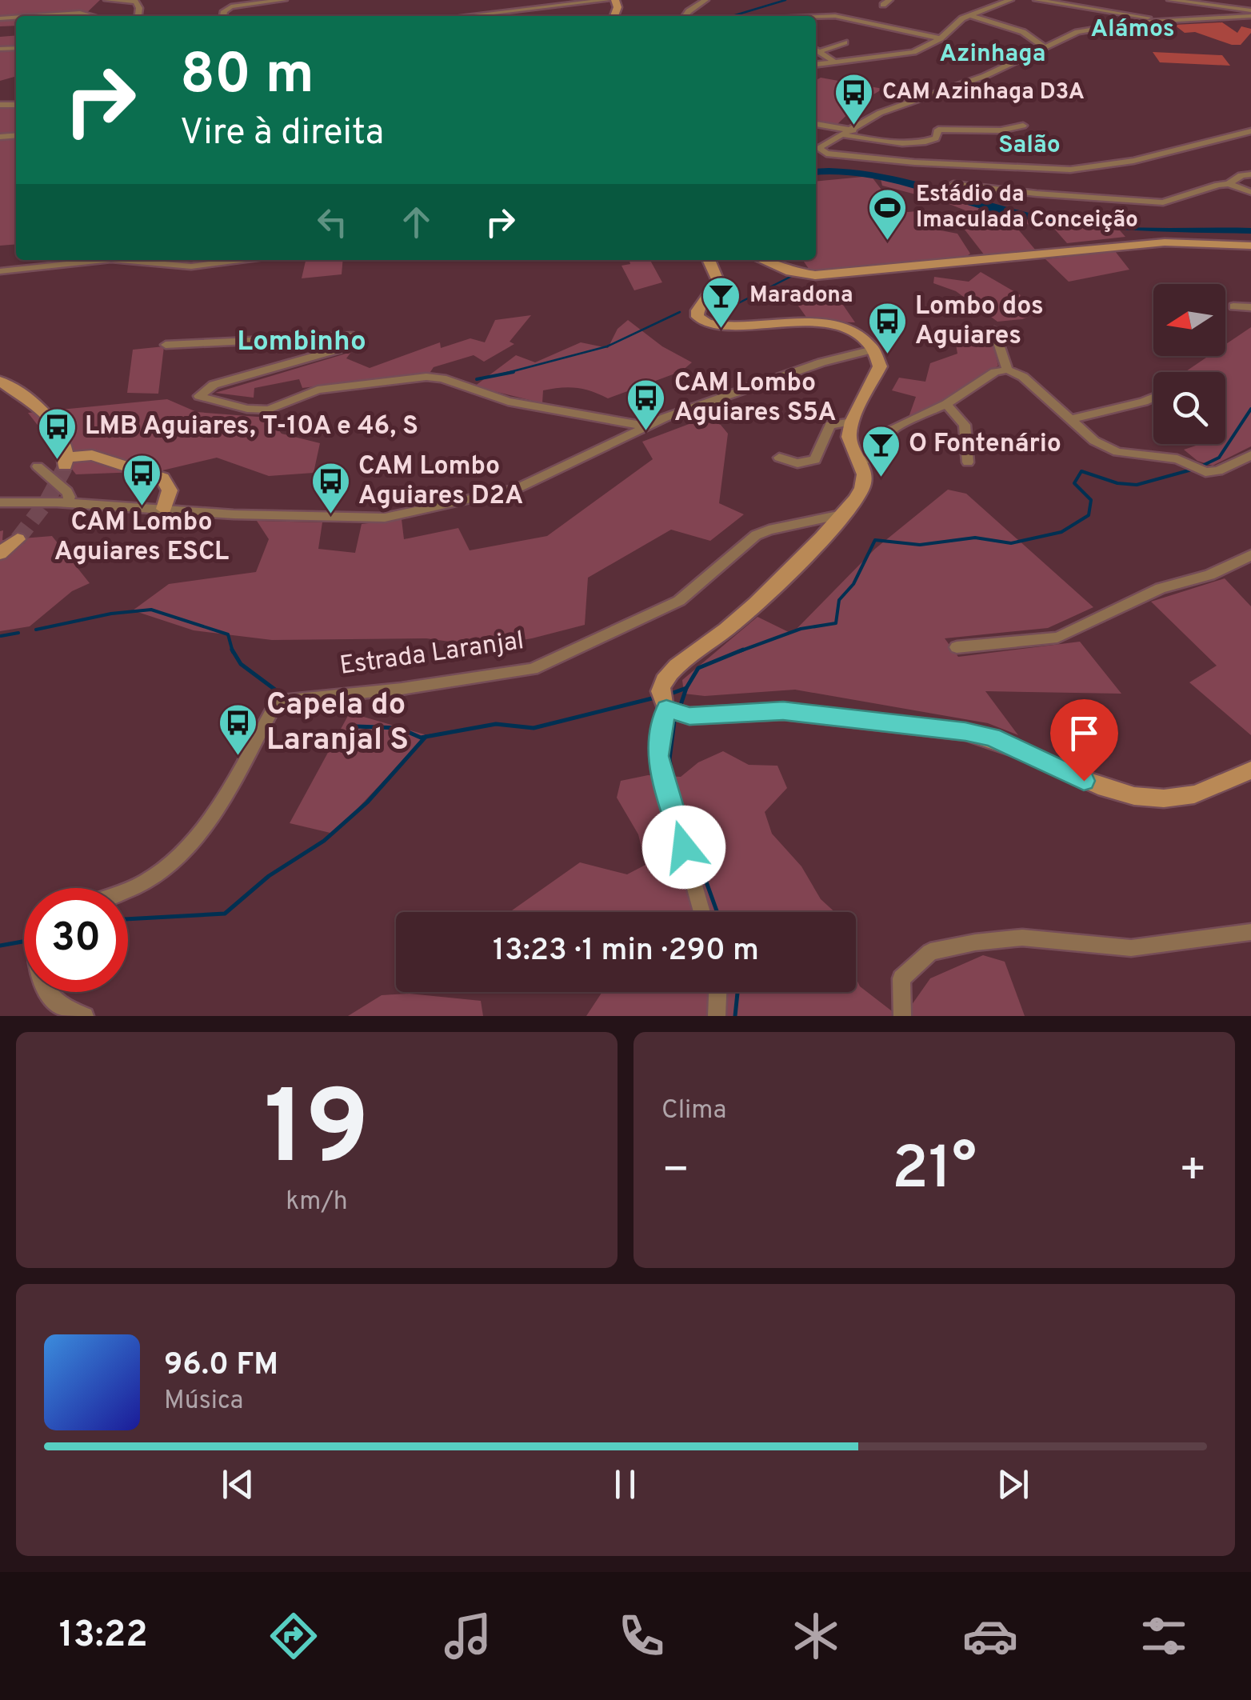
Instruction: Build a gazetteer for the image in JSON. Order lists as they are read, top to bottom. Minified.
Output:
{"streets":{"street":["Estrada Laranjal"]},"districts":["Alámos","Azinhaga","Salão","Lombinho"],"places":{"bus stop":["CAM Azinhaga D3A","Lombo dos Aguiares","CAM Lombo Aguiares S5A","LMB Aguiares, T-10A e 46, S","CAM Lombo Aguiares ESCL","CAM Lombo Aguiares D2A","Capela do Laranjal S"],"sports":["Estádio da Imaculada Conceição"],"bar":["Maradona","O Fontenário"]},"north":"left","page":{"turn":["80 m","Vire à direita"],"limit":"30","trip":"13:23 · 1 min · 290 m","tile":[["19","km/h"],"Clima"],"heat":["−","21°","+"],"song":["96.0 FM","Música"],"tabs":"13:22"}}
